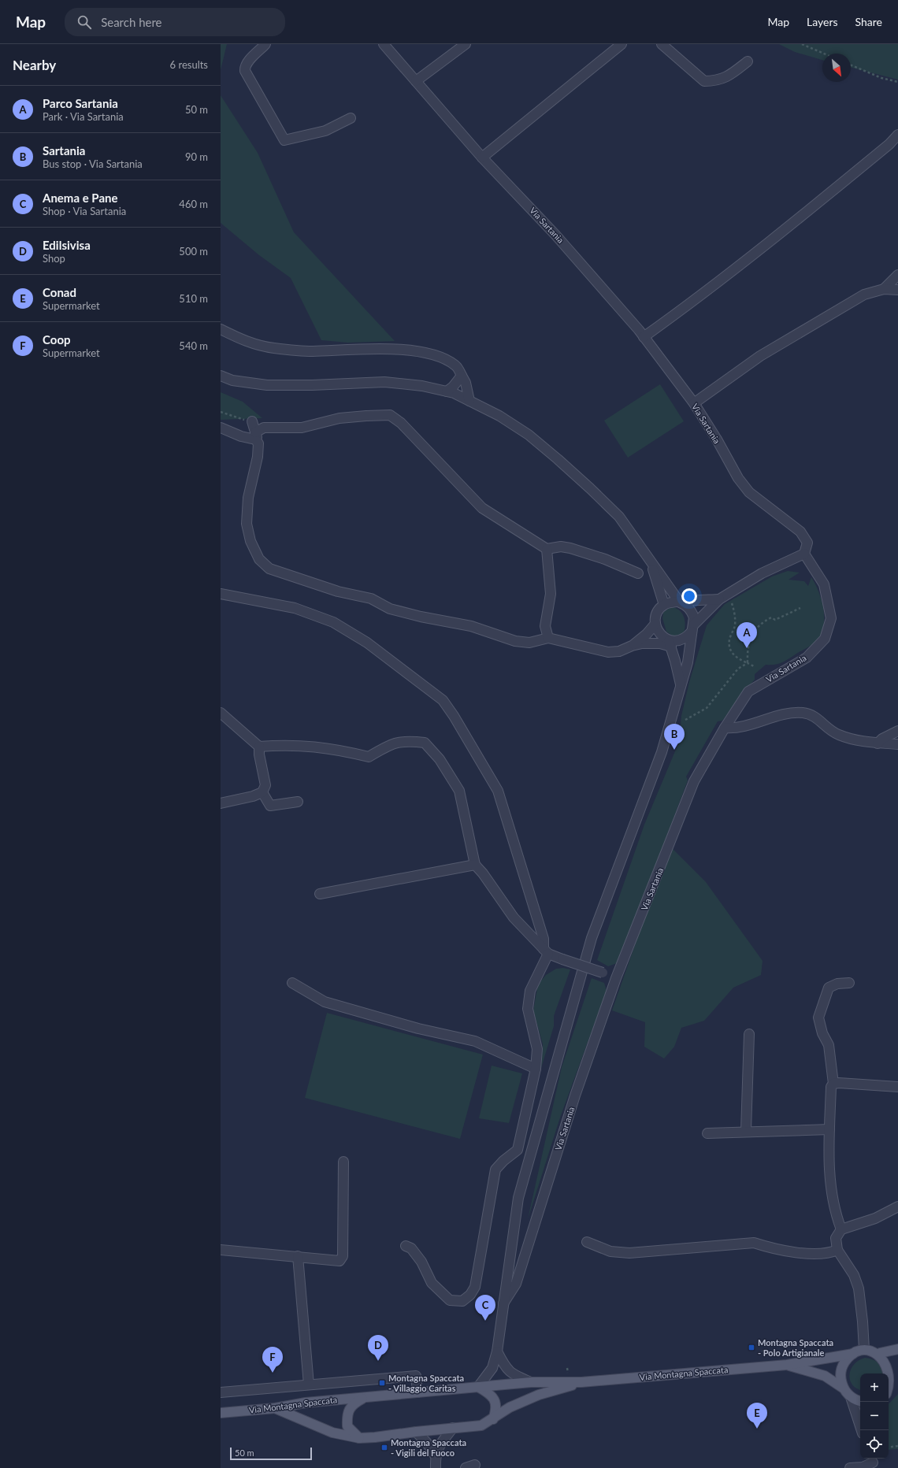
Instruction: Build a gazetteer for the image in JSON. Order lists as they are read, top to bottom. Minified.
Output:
{"streets":{"main road":["Via Montagna Spaccata"],"street":["Via Sartania"]},"crossings":[["Via Sartania","Via Montagna Spaccata"]],"places":{"transit":["Montagna Spaccata - Polo Artigianale","Montagna Spaccata - Villaggio Caritas","Montagna Spaccata - Vigili del Fuoco"]},"scale_bar":"50 m","north":"bottom right","page":{"header":"Map","search":"Search here","nav":["Map","Layers","Share"],"heading":["Nearby","6 results"],"list":[{"mark":"A","name":"Parco Sartania","note":"Park · Via Sartania","value":"50 m"},{"mark":"B","name":"Sartania","note":"Bus stop · Via Sartania","value":"90 m"},{"mark":"C","name":"Anema e Pane","note":"Shop · Via Sartania","value":"460 m"},{"mark":"D","name":"Edilsivisa","note":"Shop","value":"500 m"},{"mark":"E","name":"Conad","note":"Supermarket","value":"510 m"},{"mark":"F","name":"Coop","note":"Supermarket","value":"540 m"}],"pins":["A","B","C","D","F","E"],"map_buttons":["+","−"],"scale":"50 m"}}
